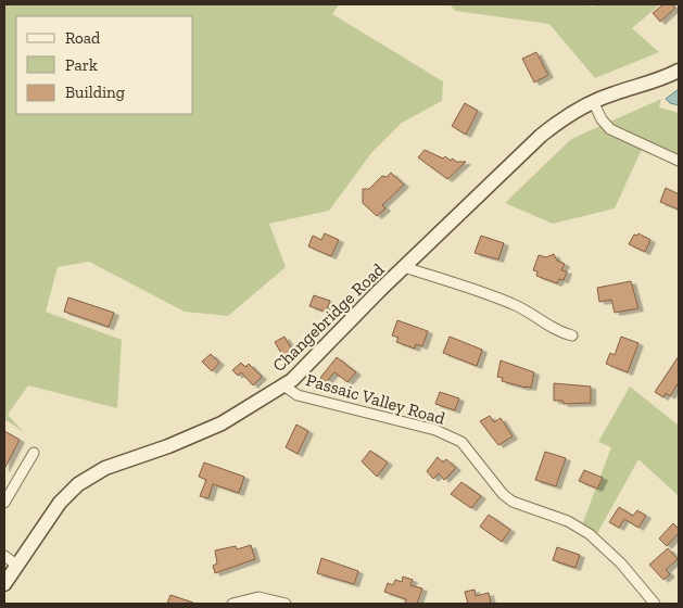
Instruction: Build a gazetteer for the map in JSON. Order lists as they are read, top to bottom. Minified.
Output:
{"streets":{"main road":["Changebridge Road"],"street":["Passaic Valley Road"]},"crossings":[["Changebridge Road","Passaic Valley Road"]],"legend":["Road","Park","Building"]}
